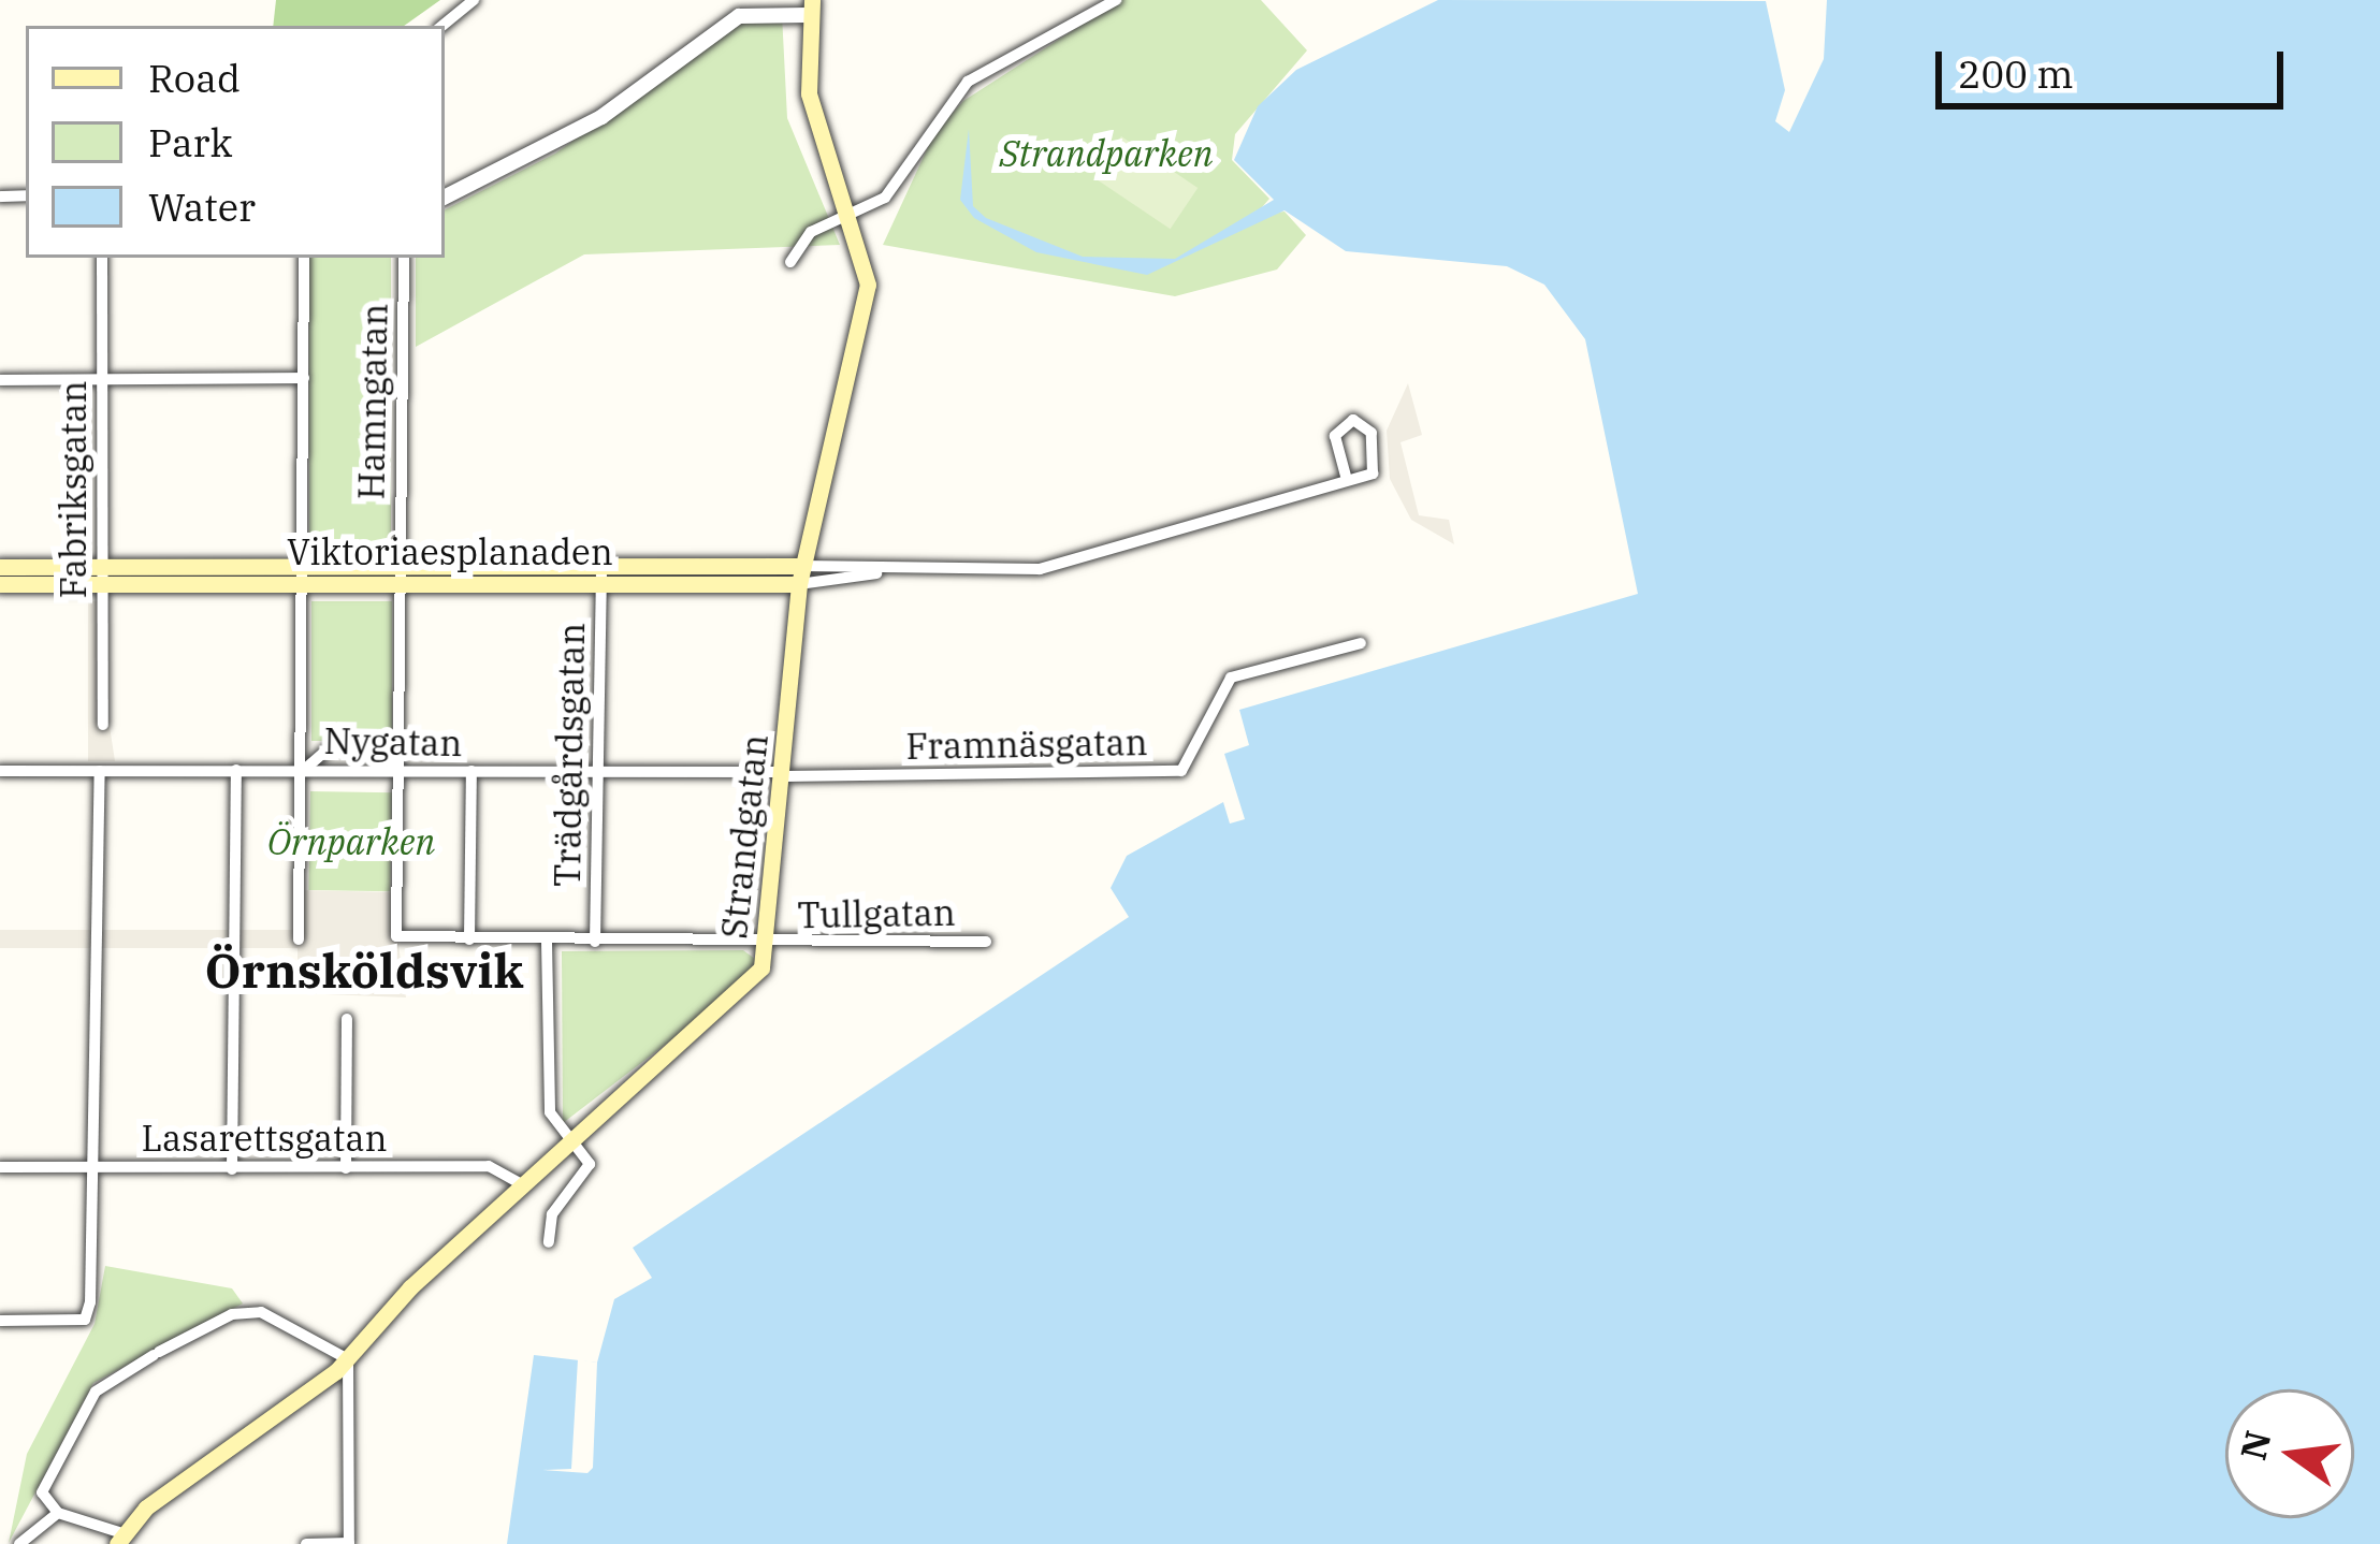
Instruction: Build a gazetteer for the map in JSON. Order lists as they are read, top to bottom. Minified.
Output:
{"streets":{"main road":["Viktoriaesplanaden","Strandgatan"],"street":["Hamngatan","Fabriksgatan","Nygatan","Framnäsgatan","Trädgårdsgatan","Tullgatan","Lasarettsgatan"]},"crossings":[["Hamngatan","Viktoriaesplanaden"],["Hamngatan","Nygatan"],["Hamngatan","Tullgatan"],["Fabriksgatan","Viktoriaesplanaden"],["Viktoriaesplanaden","Trädgårdsgatan"],["Viktoriaesplanaden","Strandgatan"],["Nygatan","Framnäsgatan"],["Nygatan","Trädgårdsgatan"],["Nygatan","Strandgatan"],["Framnäsgatan","Strandgatan"],["Trädgårdsgatan","Tullgatan"],["Strandgatan","Tullgatan"],["Strandgatan","Lasarettsgatan"]],"districts":["Örnsköldsvik"],"parks":["Strandparken","Örnparken"],"legend":["Road","Park","Water"],"scale_bar":"200 m","north":"left"}
